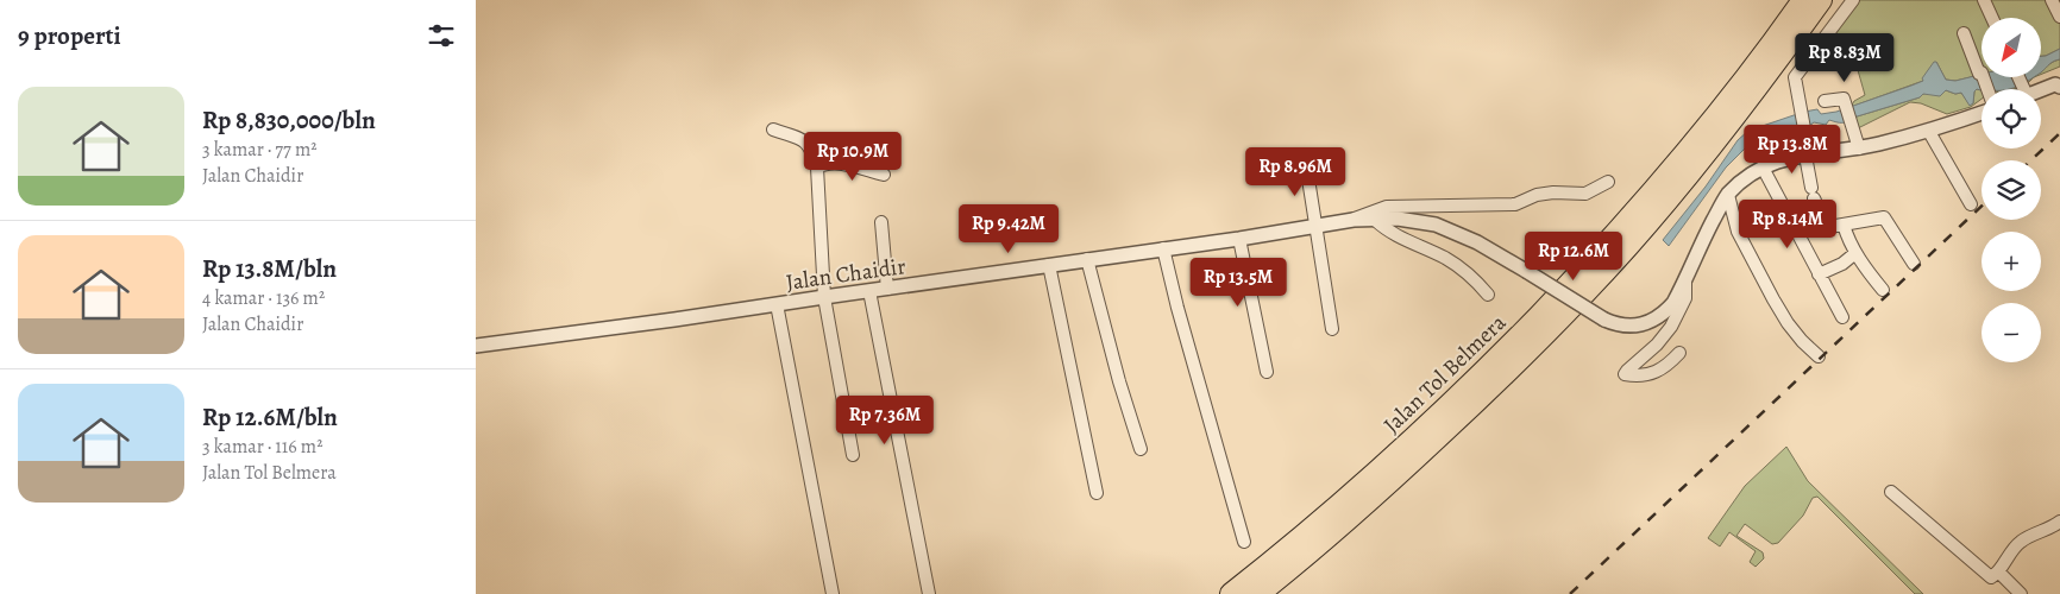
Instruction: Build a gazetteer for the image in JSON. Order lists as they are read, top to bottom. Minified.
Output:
{"streets":{"highway":["Jalan Tol Belmera"],"street":["Jalan Chaidir"]},"north":"bottom left","page":{"heading":"9 properti","map_buttons":["+","−"],"price":["Rp 8.83M","Rp 13.8M","Rp 10.9M","Rp 8.96M","Rp 8.14M","Rp 9.42M","Rp 12.6M","Rp 13.5M","Rp 7.36M"],"list":[{"name":"Rp 8,830,000/bln","note":"3 kamar · 77 m² · Jalan Chaidir"},{"name":"Rp 13.8M/bln","note":"4 kamar · 136 m² · Jalan Chaidir"},{"name":"Rp 12.6M/bln","note":"3 kamar · 116 m² · Jalan Tol Belmera"}]}}
